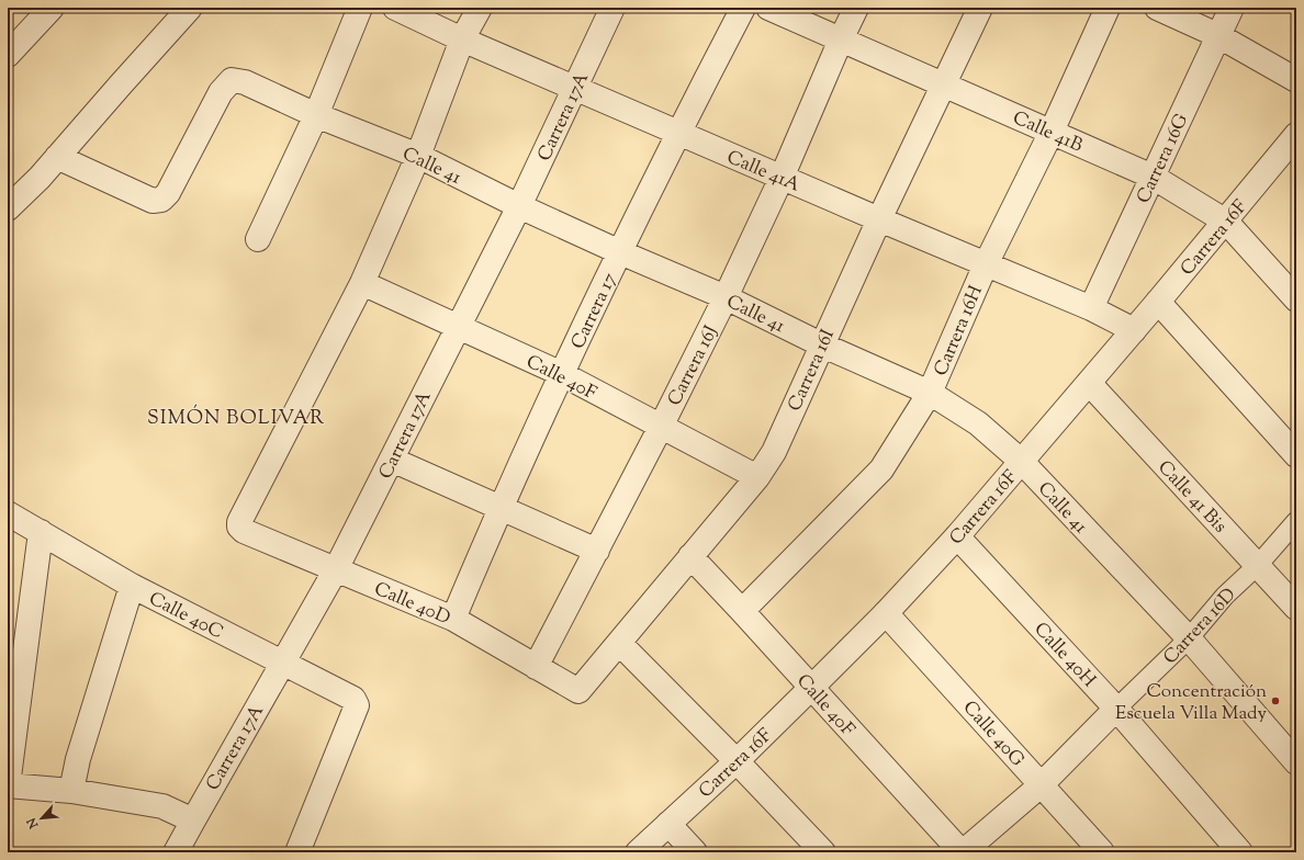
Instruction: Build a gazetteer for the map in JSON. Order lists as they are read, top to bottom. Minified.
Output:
{"streets":{"street":["Carrera 17A","Calle 41B","Carrera 16G","Calle 41","Calle 41A","Carrera 16F","Carrera 17","Carrera 16H","Carrera 16J","Carrera 16I","Calle 40F","Calle 41 Bis","Calle 40D","Calle 40C","Carrera 16D","Calle 40H","Calle 40G"]},"crossings":[["Carrera 17A","Calle 41"],["Carrera 17A","Calle 41A"],["Carrera 17A","Calle 40F"],["Carrera 17A","Calle 40D"],["Carrera 17A","Calle 40C"],["Calle 41B","Carrera 16G"],["Calle 41B","Carrera 16F"],["Calle 41B","Carrera 16H"],["Calle 41B","Carrera 16J"],["Calle 41B","Carrera 16I"],["Carrera 16G","Calle 41A"],["Calle 41","Carrera 16F"],["Calle 41","Carrera 17"],["Calle 41","Carrera 16H"],["Calle 41","Carrera 16J"],["Calle 41","Carrera 16I"],["Calle 41","Carrera 16D"],["Calle 41A","Carrera 16F"],["Calle 41A","Carrera 17"],["Calle 41A","Carrera 16H"],["Calle 41A","Carrera 16J"],["Calle 41A","Carrera 16I"],["Carrera 16F","Calle 40F"],["Carrera 16F","Calle 41 Bis"],["Carrera 16F","Calle 40H"],["Carrera 16F","Calle 40G"],["Carrera 17","Calle 40F"],["Carrera 17","Calle 40D"],["Carrera 16H","Calle 40F"],["Carrera 16J","Calle 40F"],["Carrera 16J","Calle 40D"],["Carrera 16I","Calle 40F"],["Carrera 16I","Calle 40D"],["Calle 40F","Calle 40D"],["Calle 40F","Carrera 16D"],["Calle 41 Bis","Carrera 16D"],["Carrera 16D","Calle 40H"],["Carrera 16D","Calle 40G"]],"districts":["SIMÓN BOLIVAR"],"places":["Concentración Escuela Villa Mady"],"north":"bottom left"}
